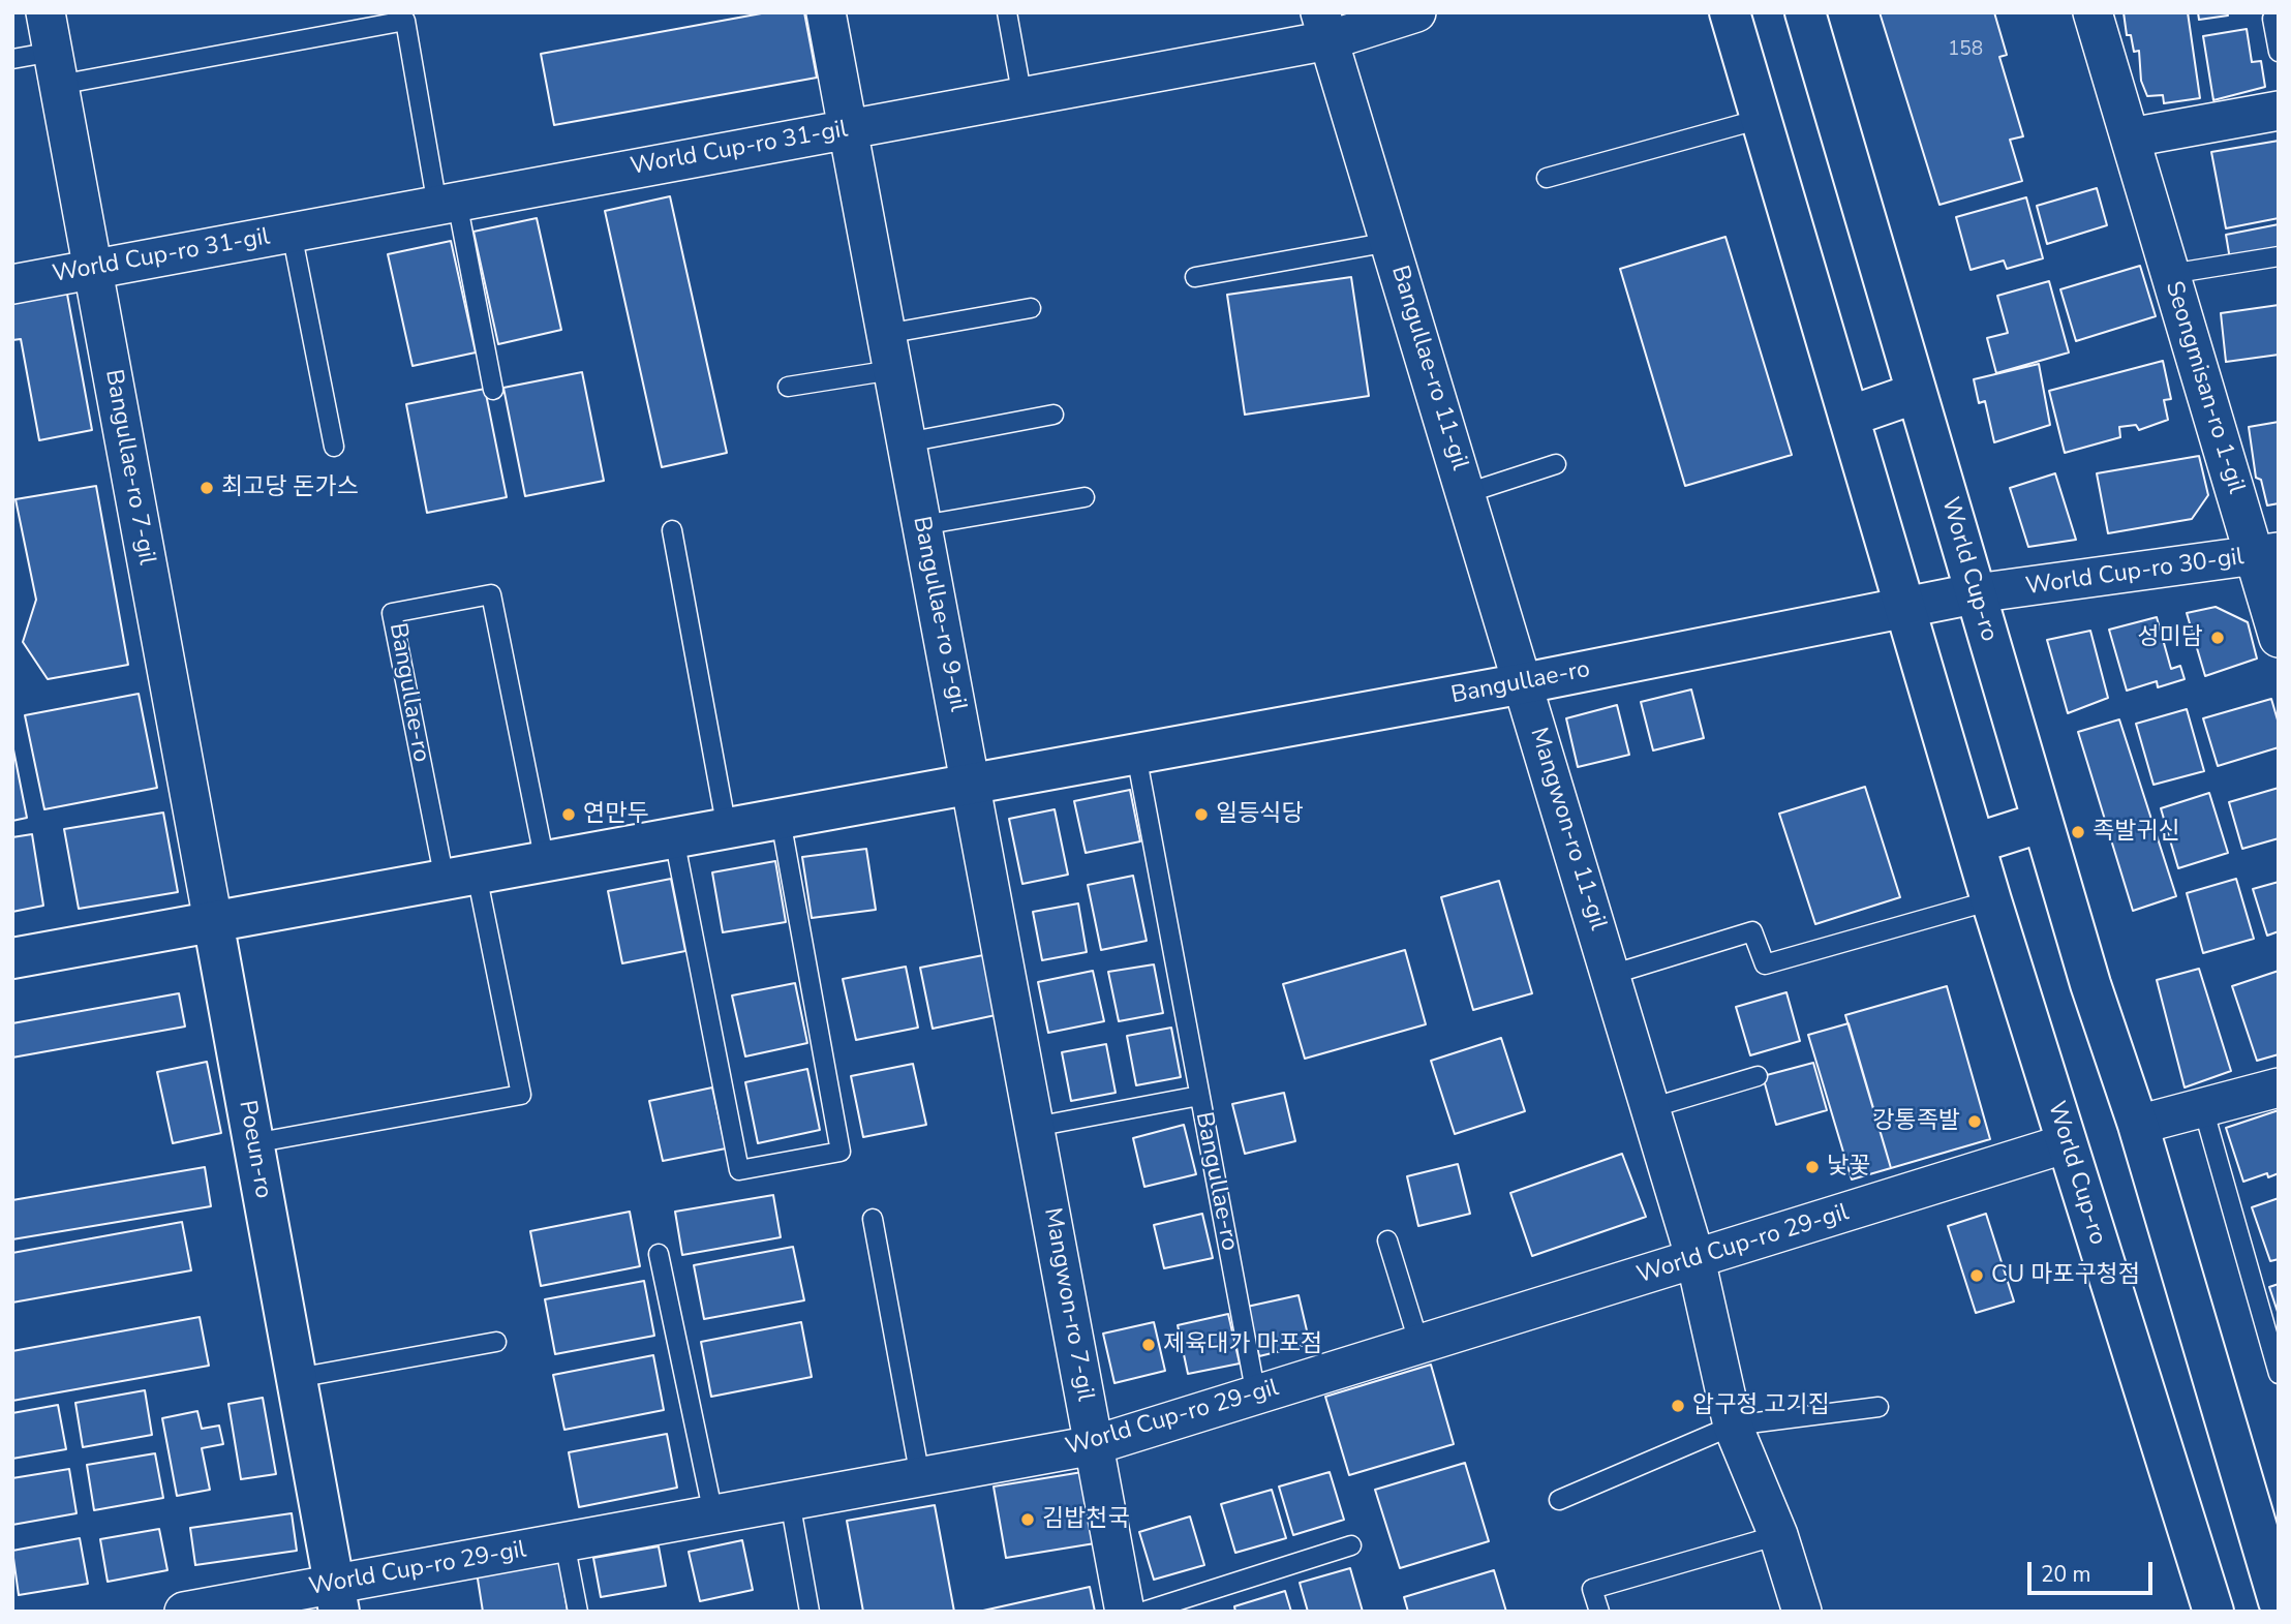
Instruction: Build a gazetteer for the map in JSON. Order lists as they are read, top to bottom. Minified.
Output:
{"streets":{"main road":["World Cup-ro","World Cup-ro 30-gil","Bangullae-ro","Poeun-ro"],"street":["World Cup-ro 31-gil","Bangullae-ro 11-gil","Seongmisan-ro 1-gil","Bangullae-ro 7-gil","Bangullae-ro 9-gil","Mangwon-ro 11-gil","World Cup-ro 29-gil","Mangwon-ro 7-gil"]},"crossings":[["World Cup-ro 31-gil","Bangullae-ro 11-gil"],["World Cup-ro 31-gil","Bangullae-ro 7-gil"],["World Cup-ro 31-gil","Bangullae-ro 9-gil"],["Bangullae-ro 11-gil","Bangullae-ro"],["Bangullae-ro 11-gil","Mangwon-ro 11-gil"],["Seongmisan-ro 1-gil","World Cup-ro 30-gil"],["Bangullae-ro 7-gil","Bangullae-ro"],["Bangullae-ro 7-gil","Poeun-ro"],["World Cup-ro","World Cup-ro 30-gil"],["World Cup-ro","Bangullae-ro"],["World Cup-ro","World Cup-ro 29-gil"],["World Cup-ro 30-gil","Bangullae-ro"],["Bangullae-ro 9-gil","Bangullae-ro"],["Bangullae-ro 9-gil","Mangwon-ro 7-gil"],["Bangullae-ro","Mangwon-ro 11-gil"],["Bangullae-ro","Poeun-ro"],["Bangullae-ro","World Cup-ro 29-gil"],["Bangullae-ro","Mangwon-ro 7-gil"],["Mangwon-ro 11-gil","World Cup-ro 29-gil"],["Poeun-ro","World Cup-ro 29-gil"],["World Cup-ro 29-gil","Mangwon-ro 7-gil"]],"places":["최고당 돈가스","성미담","연만두","일등식당","족발귀신","강통족발","낯꽃","CU 마포구청점","제육대가 마포점","압구정 고기집","김밥천국"],"house_numbers":["158"],"scale_bar":"20 m"}
